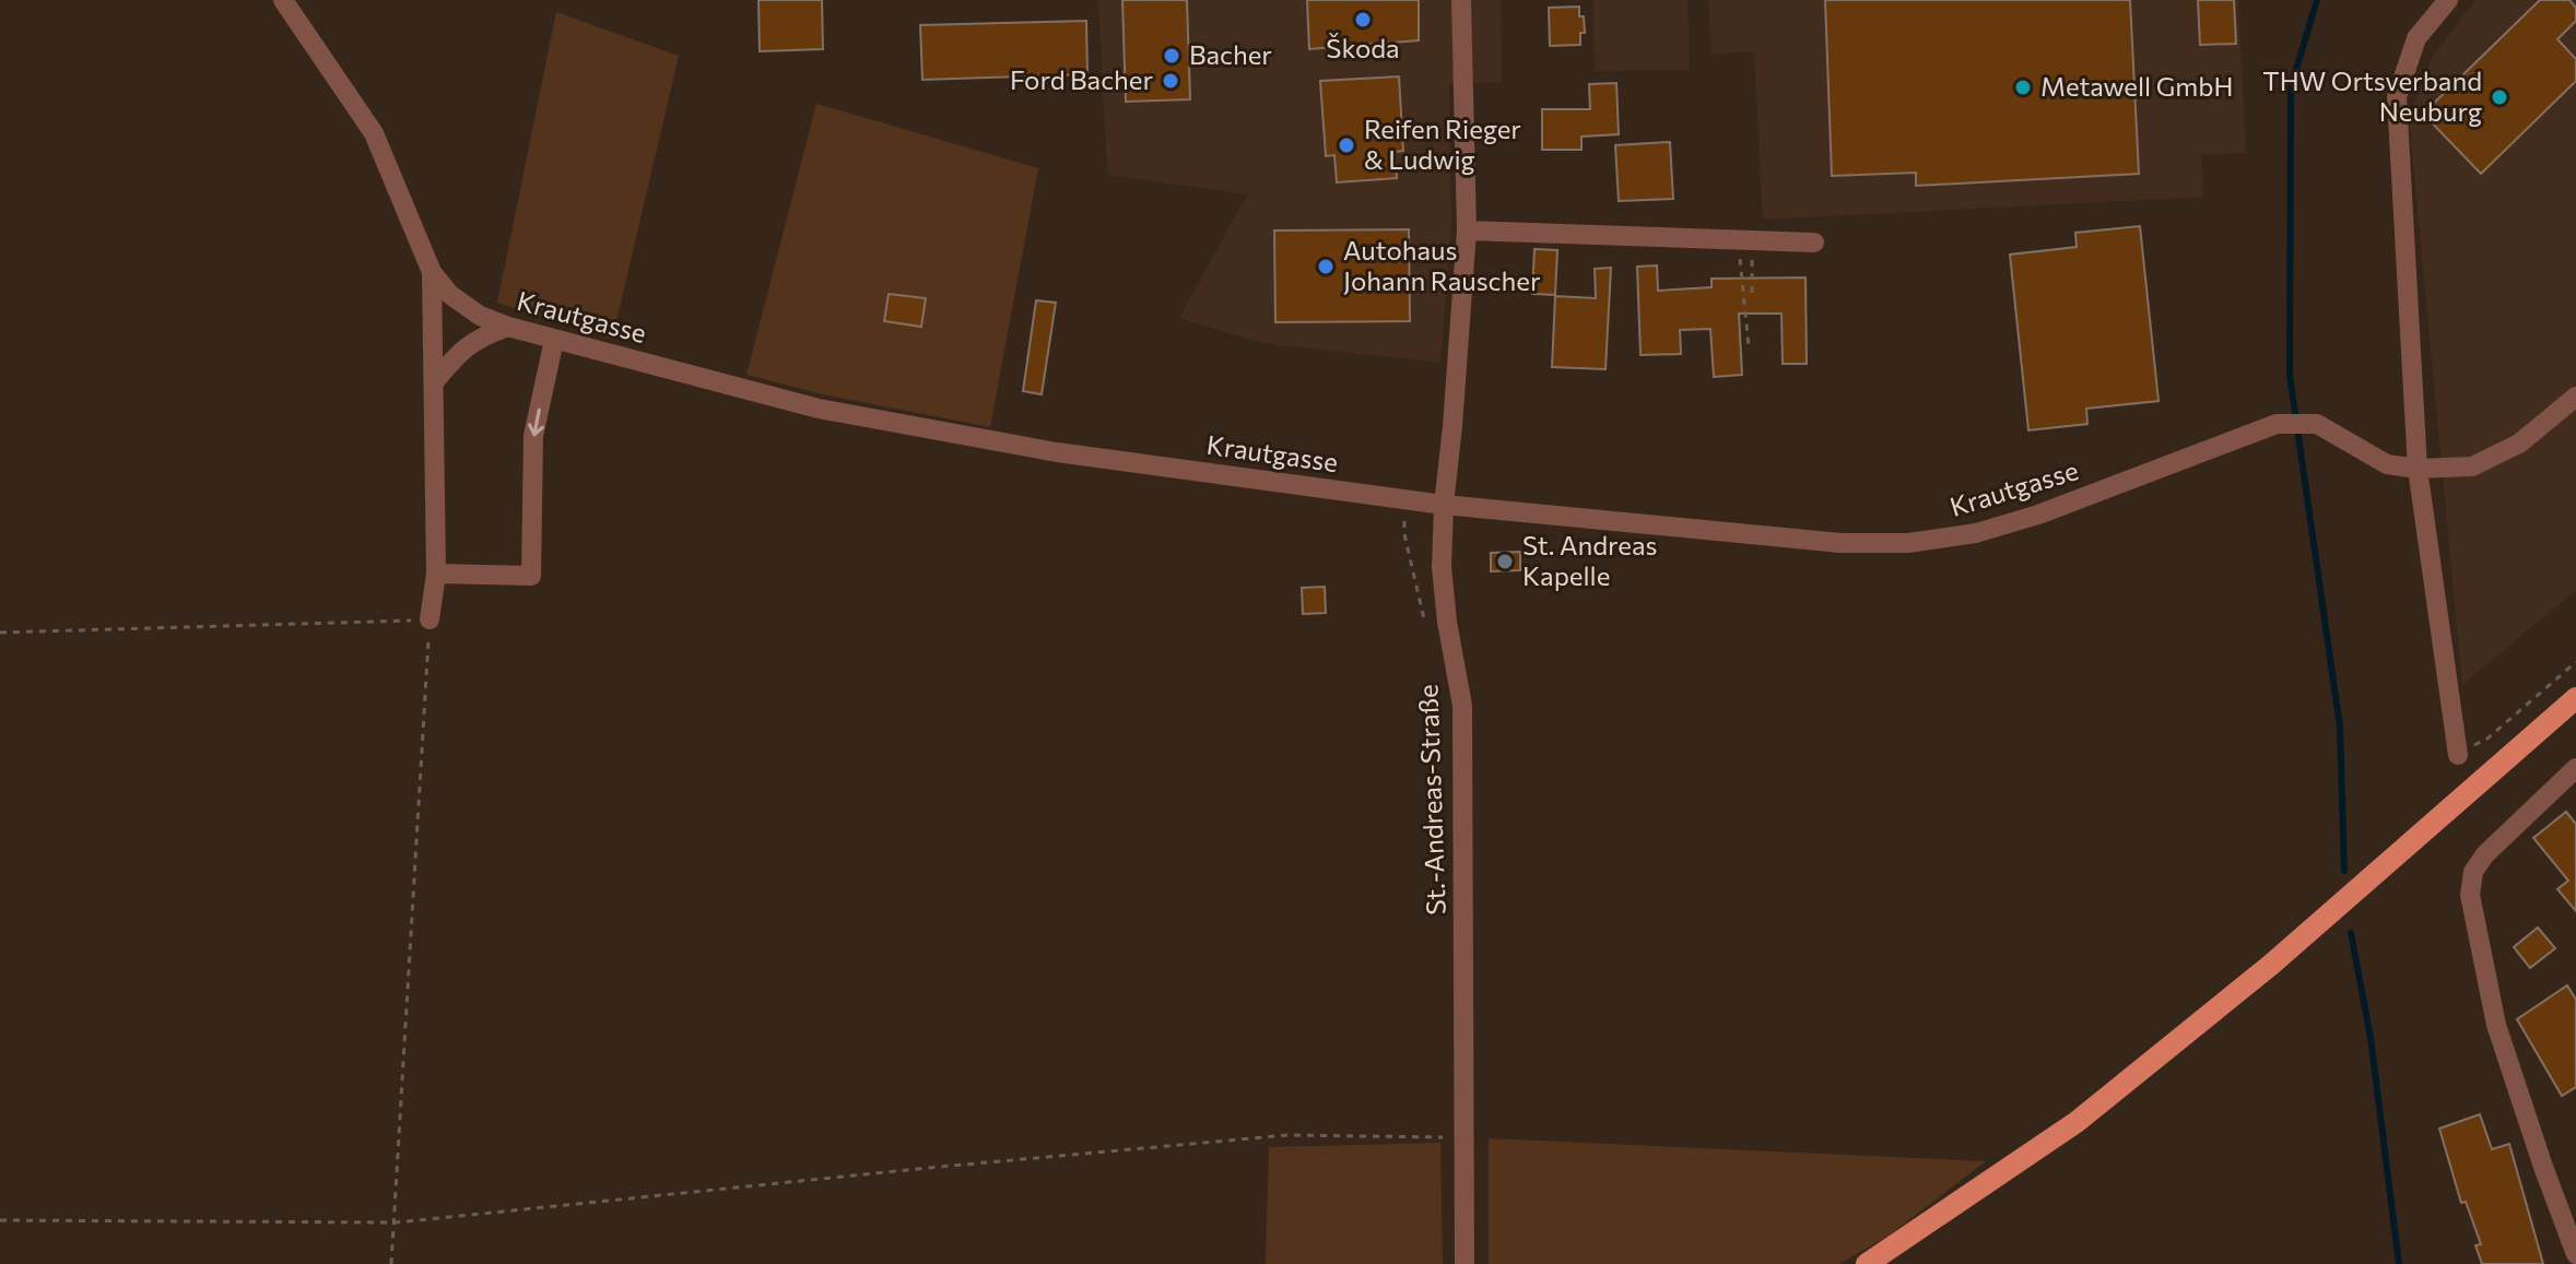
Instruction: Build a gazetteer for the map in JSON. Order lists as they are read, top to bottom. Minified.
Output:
{"streets":{"street":["Krautgasse","St.-Andreas-Straße"]},"crossings":[["Krautgasse","St.-Andreas-Straße"]],"places":["Škoda","Bacher","Ford Bacher","Metawell GmbH","THW Ortsverband Neuburg","Reifen Rieger & Ludwig","Autohaus Johann Rauscher","St. Andreas Kapelle"]}
